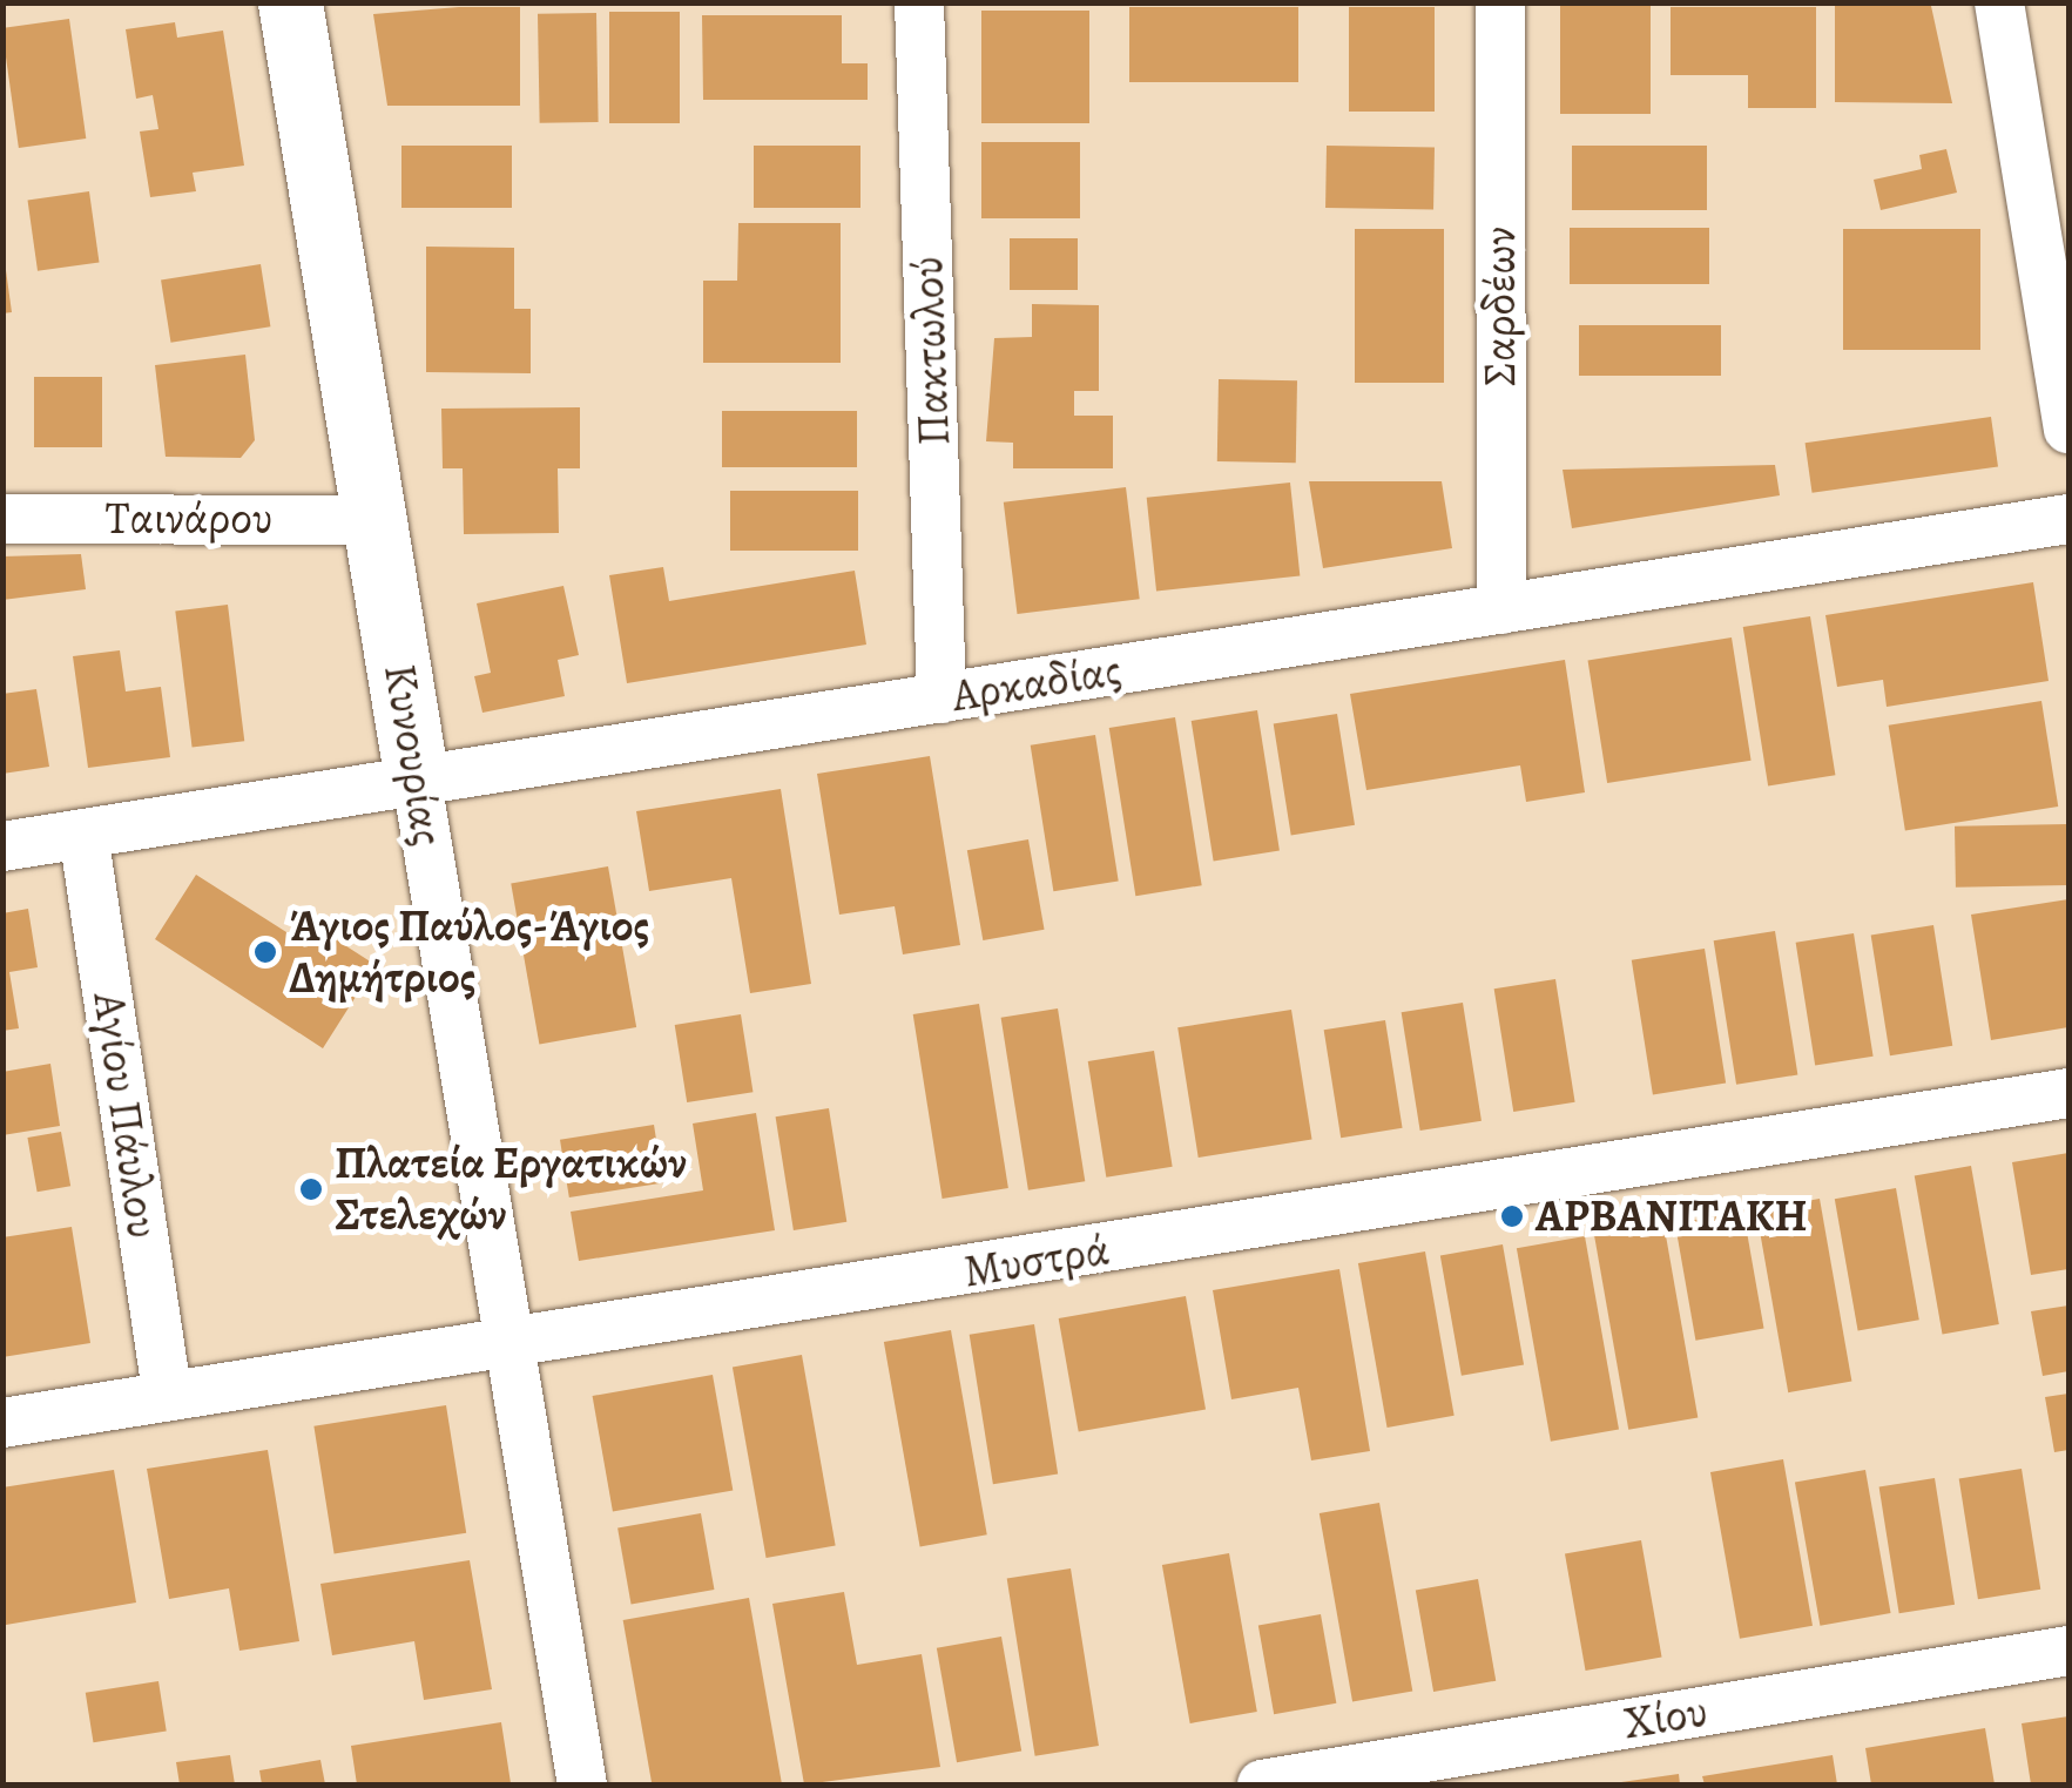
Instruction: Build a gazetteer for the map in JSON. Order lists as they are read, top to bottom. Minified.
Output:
{"streets":{"street":["Σαρδέων","Πακτωλού","Ταινάρου","Αρκαδίας","Κυνουρίας","Αγίου Πάυλου","Μυστρά","Χίου"]},"crossings":[["Σαρδέων","Αρκαδίας"],["Πακτωλού","Αρκαδίας"],["Ταινάρου","Κυνουρίας"],["Αρκαδίας","Κυνουρίας"],["Αρκαδίας","Αγίου Πάυλου"],["Κυνουρίας","Μυστρά"],["Αγίου Πάυλου","Μυστρά"]],"places":["Άγιος Παύλος-Άγιος Δημήτριος","Πλατεία Εργατικών Στελεχών","ΑΡΒΑΝΙΤΑΚΗ"]}
